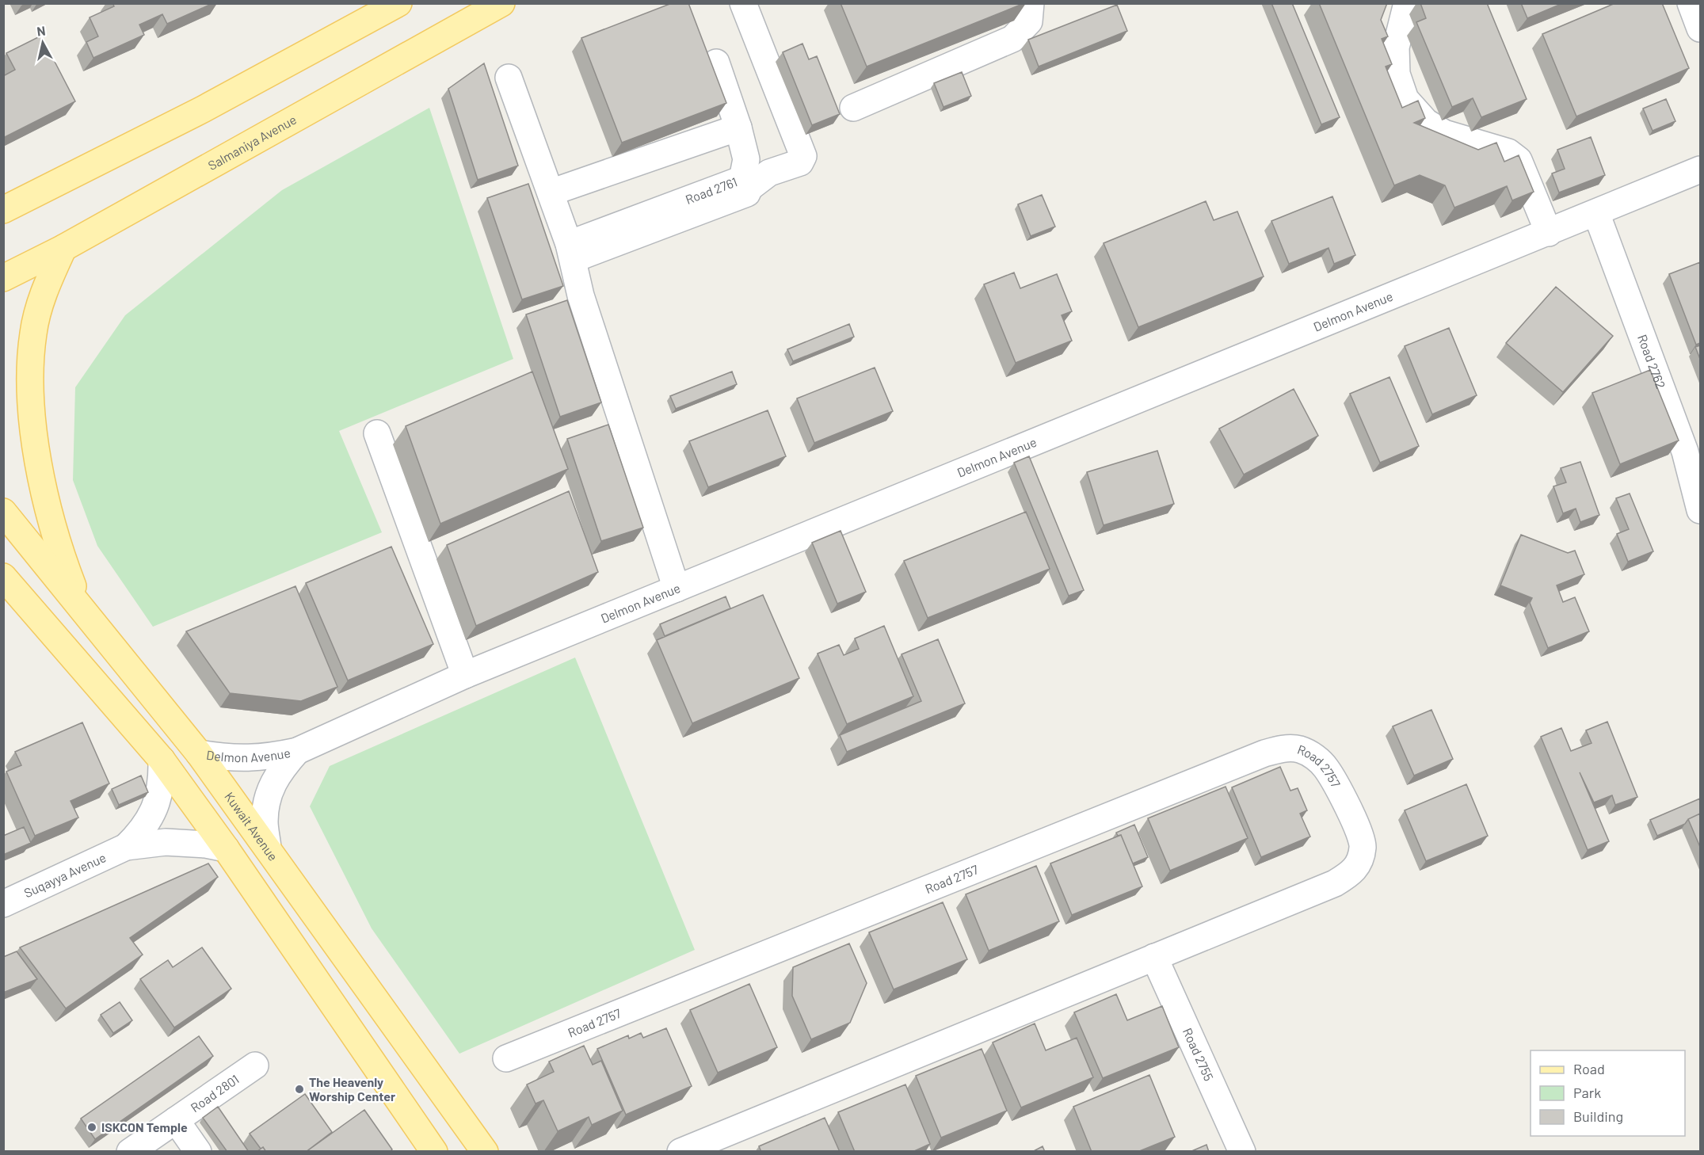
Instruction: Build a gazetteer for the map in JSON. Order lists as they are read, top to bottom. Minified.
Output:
{"streets":{"main road":["Salmaniya Avenue","Kuwait Avenue"],"street":["Road 2761","Delmon Avenue","Road 2762","Road 2757","Suqayya Avenue","Road 2755","Road 2801"]},"crossings":[["Delmon Avenue","Road 2762"],["Delmon Avenue","Kuwait Avenue"],["Road 2757","Road 2755"]],"places":["The Heavenly Worship Center","ISKCON Temple"],"legend":["Road","Park","Building"],"north":"top"}
